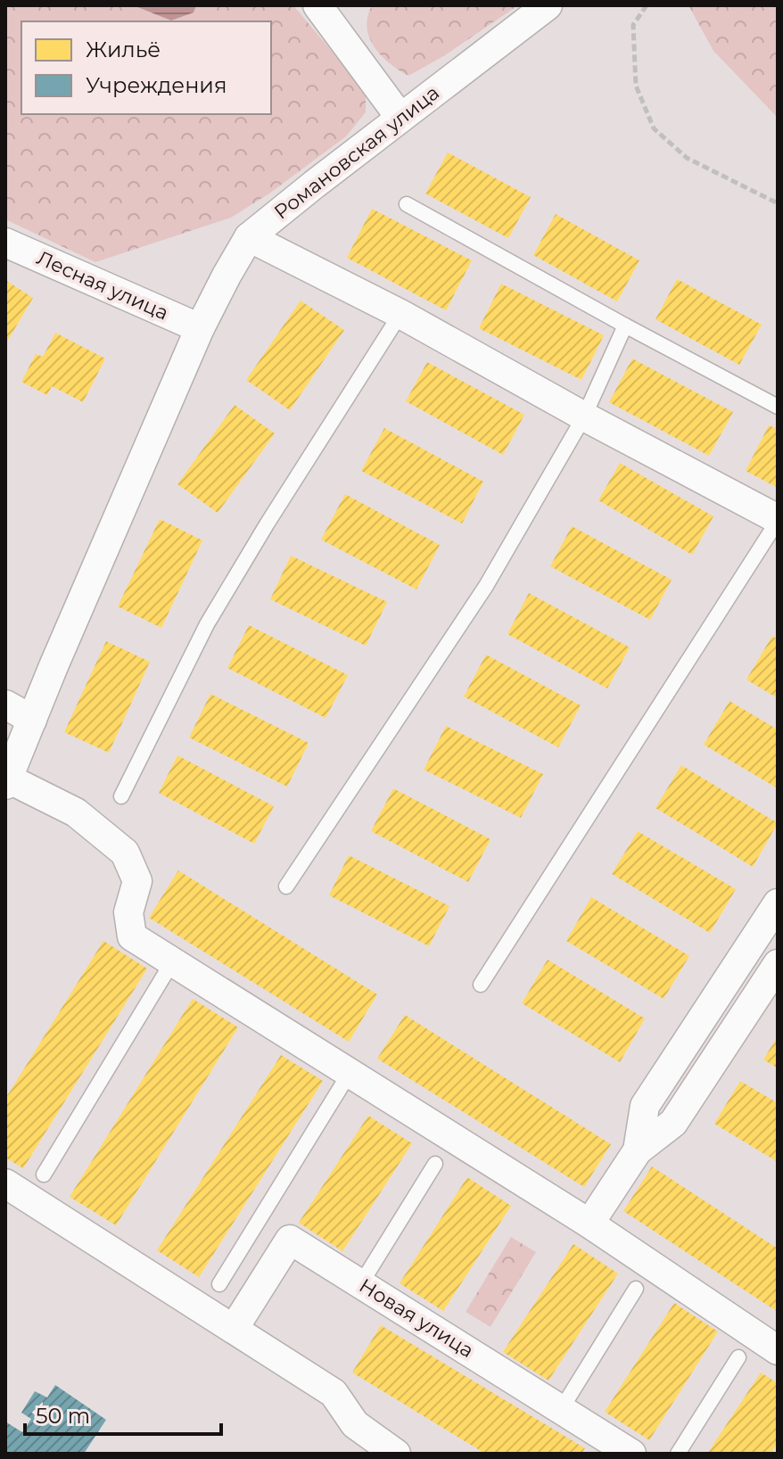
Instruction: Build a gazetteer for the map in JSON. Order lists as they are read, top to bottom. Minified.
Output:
{"streets":{"street":["Романовская улица","Лесная улица","Новая улица"]},"crossings":[["Романовская улица","Лесная улица"]],"legend":["Жильё","Учреждения"],"scale_bar":"50 m"}
